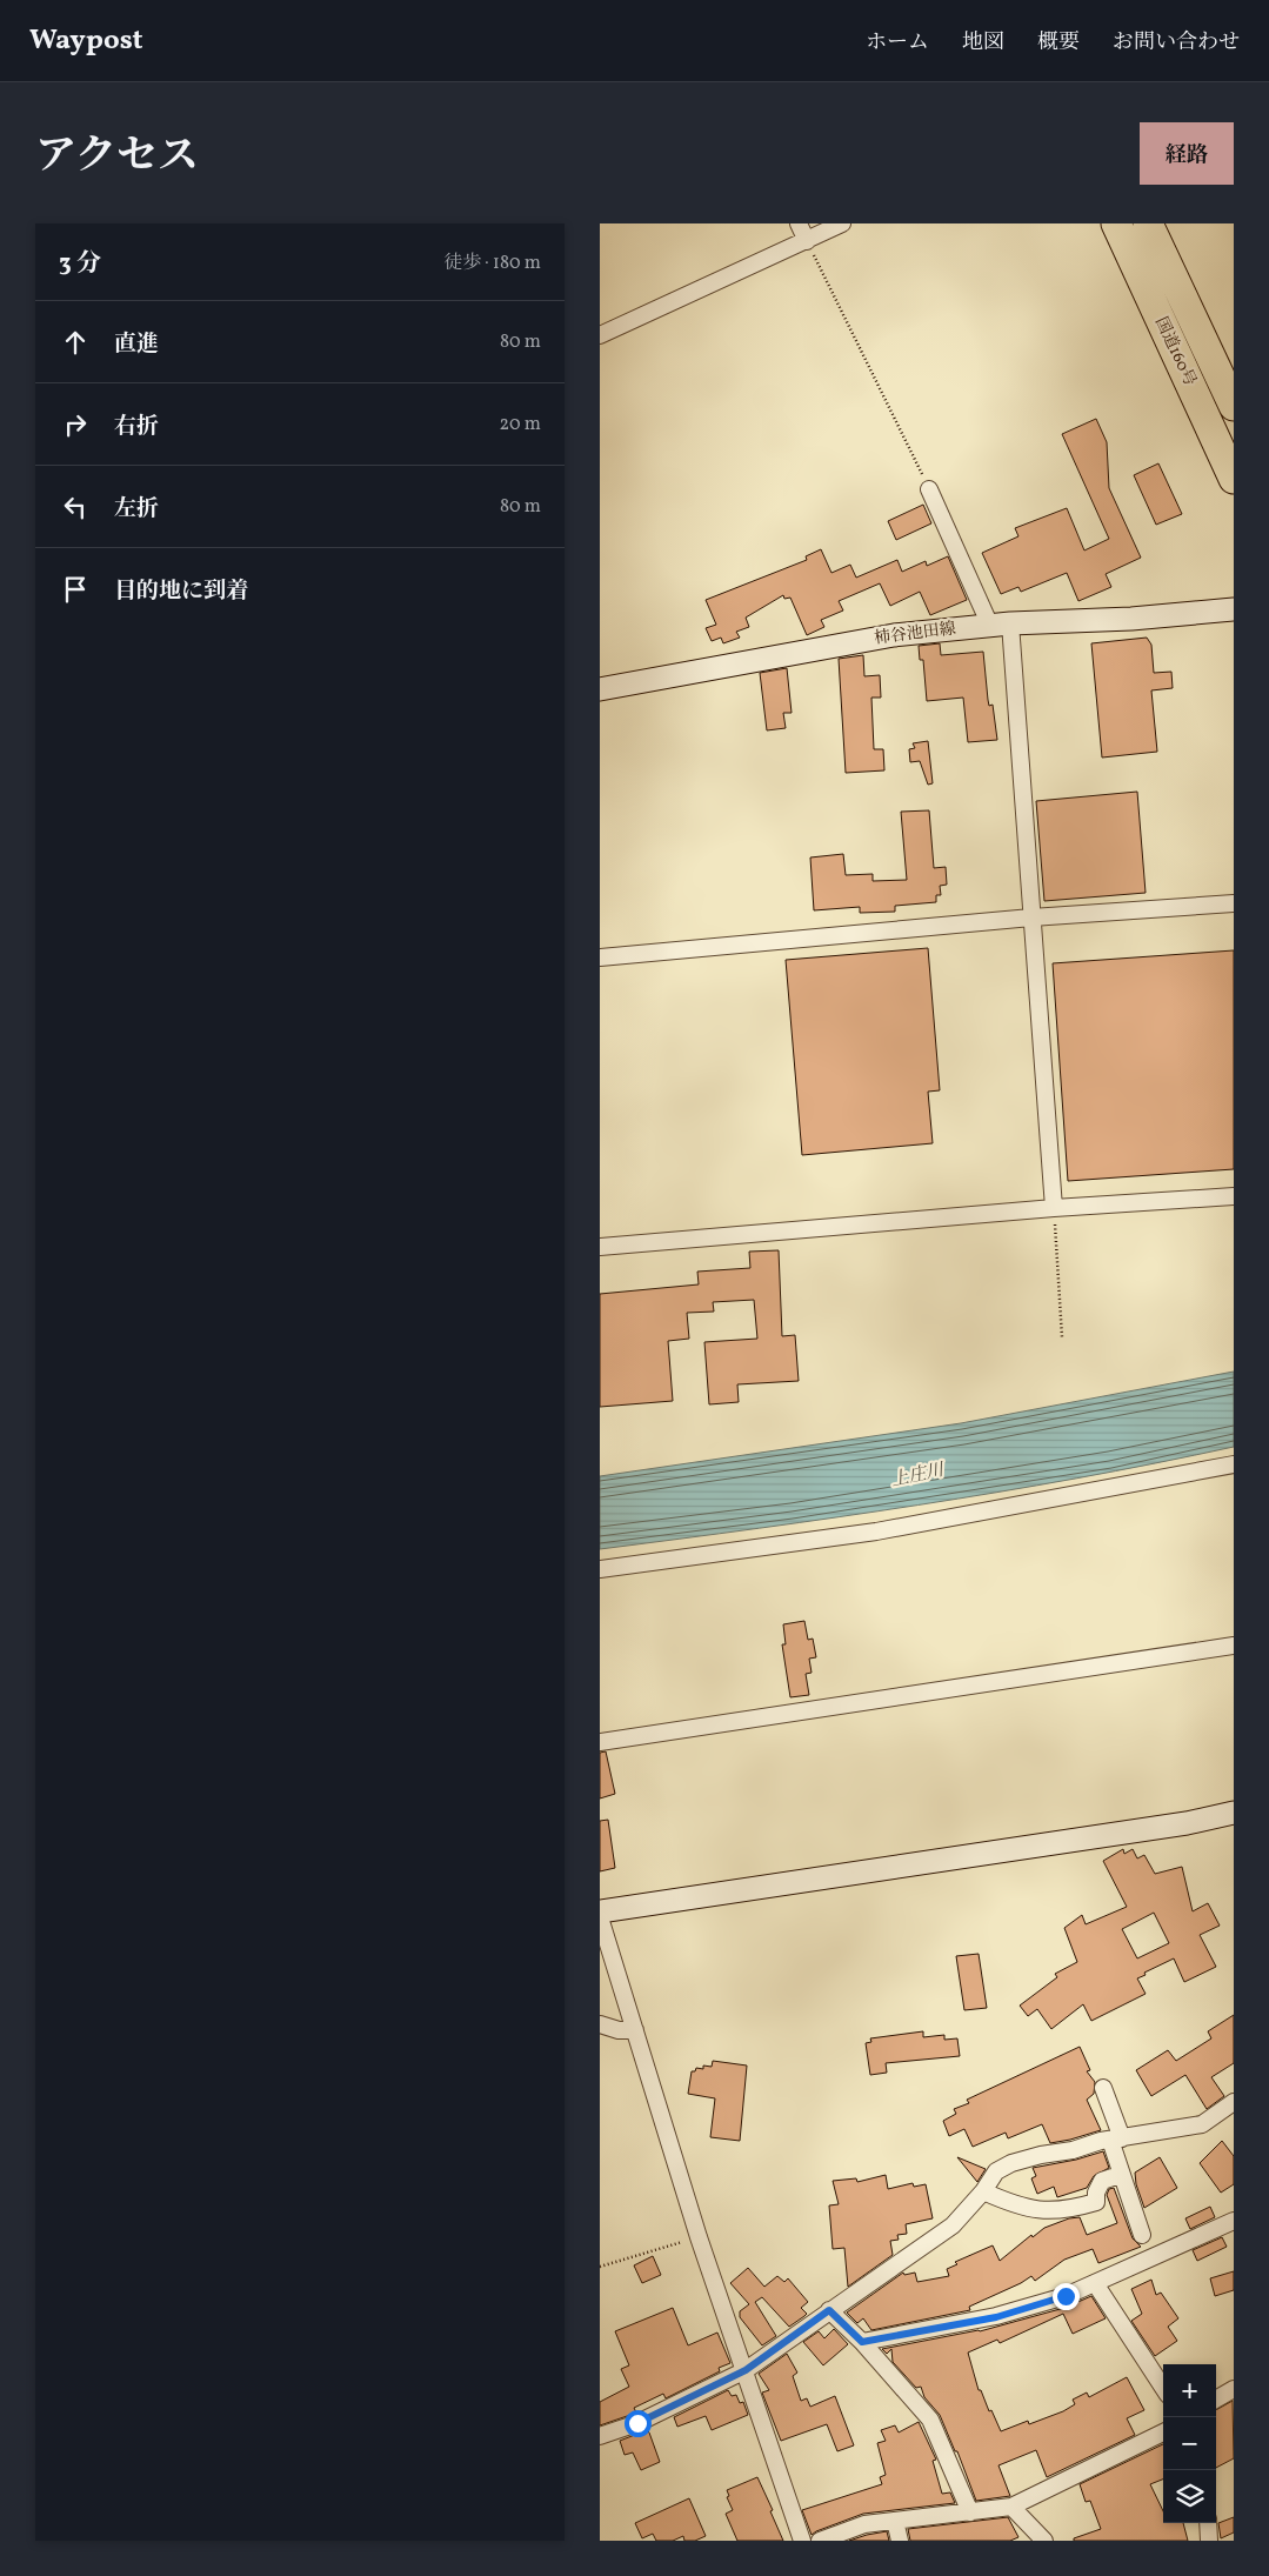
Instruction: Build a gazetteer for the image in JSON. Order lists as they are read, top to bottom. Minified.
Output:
{"streets":{"highway":["国道160号"],"street":["柿谷池田線"]},"water":["上庄川"],"page":{"header":"Waypost","nav":["ホーム","地図","概要","お問い合わせ"],"title":"アクセス","buttons":"経路","heading":["3 分","徒歩 · 180 m"],"list":[["直進","80 m"],["右折","20 m"],["左折","80 m"],"目的地に到着"],"map_buttons":["+","−"]}}
